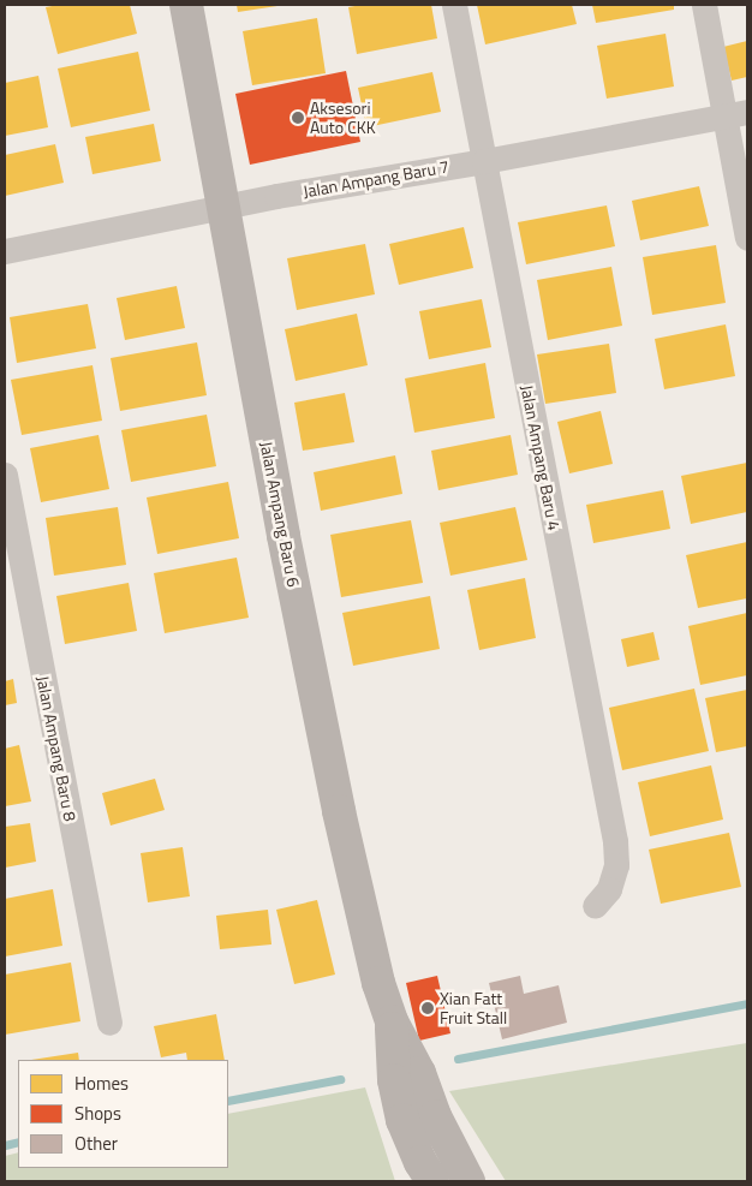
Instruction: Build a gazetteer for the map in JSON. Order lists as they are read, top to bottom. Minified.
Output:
{"streets":{"main road":["Jalan Ampang Baru 6"],"street":["Jalan Ampang Baru 7","Jalan Ampang Baru 4","Jalan Ampang Baru 8"]},"crossings":[["Jalan Ampang Baru 7","Jalan Ampang Baru 4"],["Jalan Ampang Baru 7","Jalan Ampang Baru 6"]],"places":["Aksesori Auto CKK","Xian Fatt Fruit Stall"],"legend":["Homes","Shops","Other"]}
